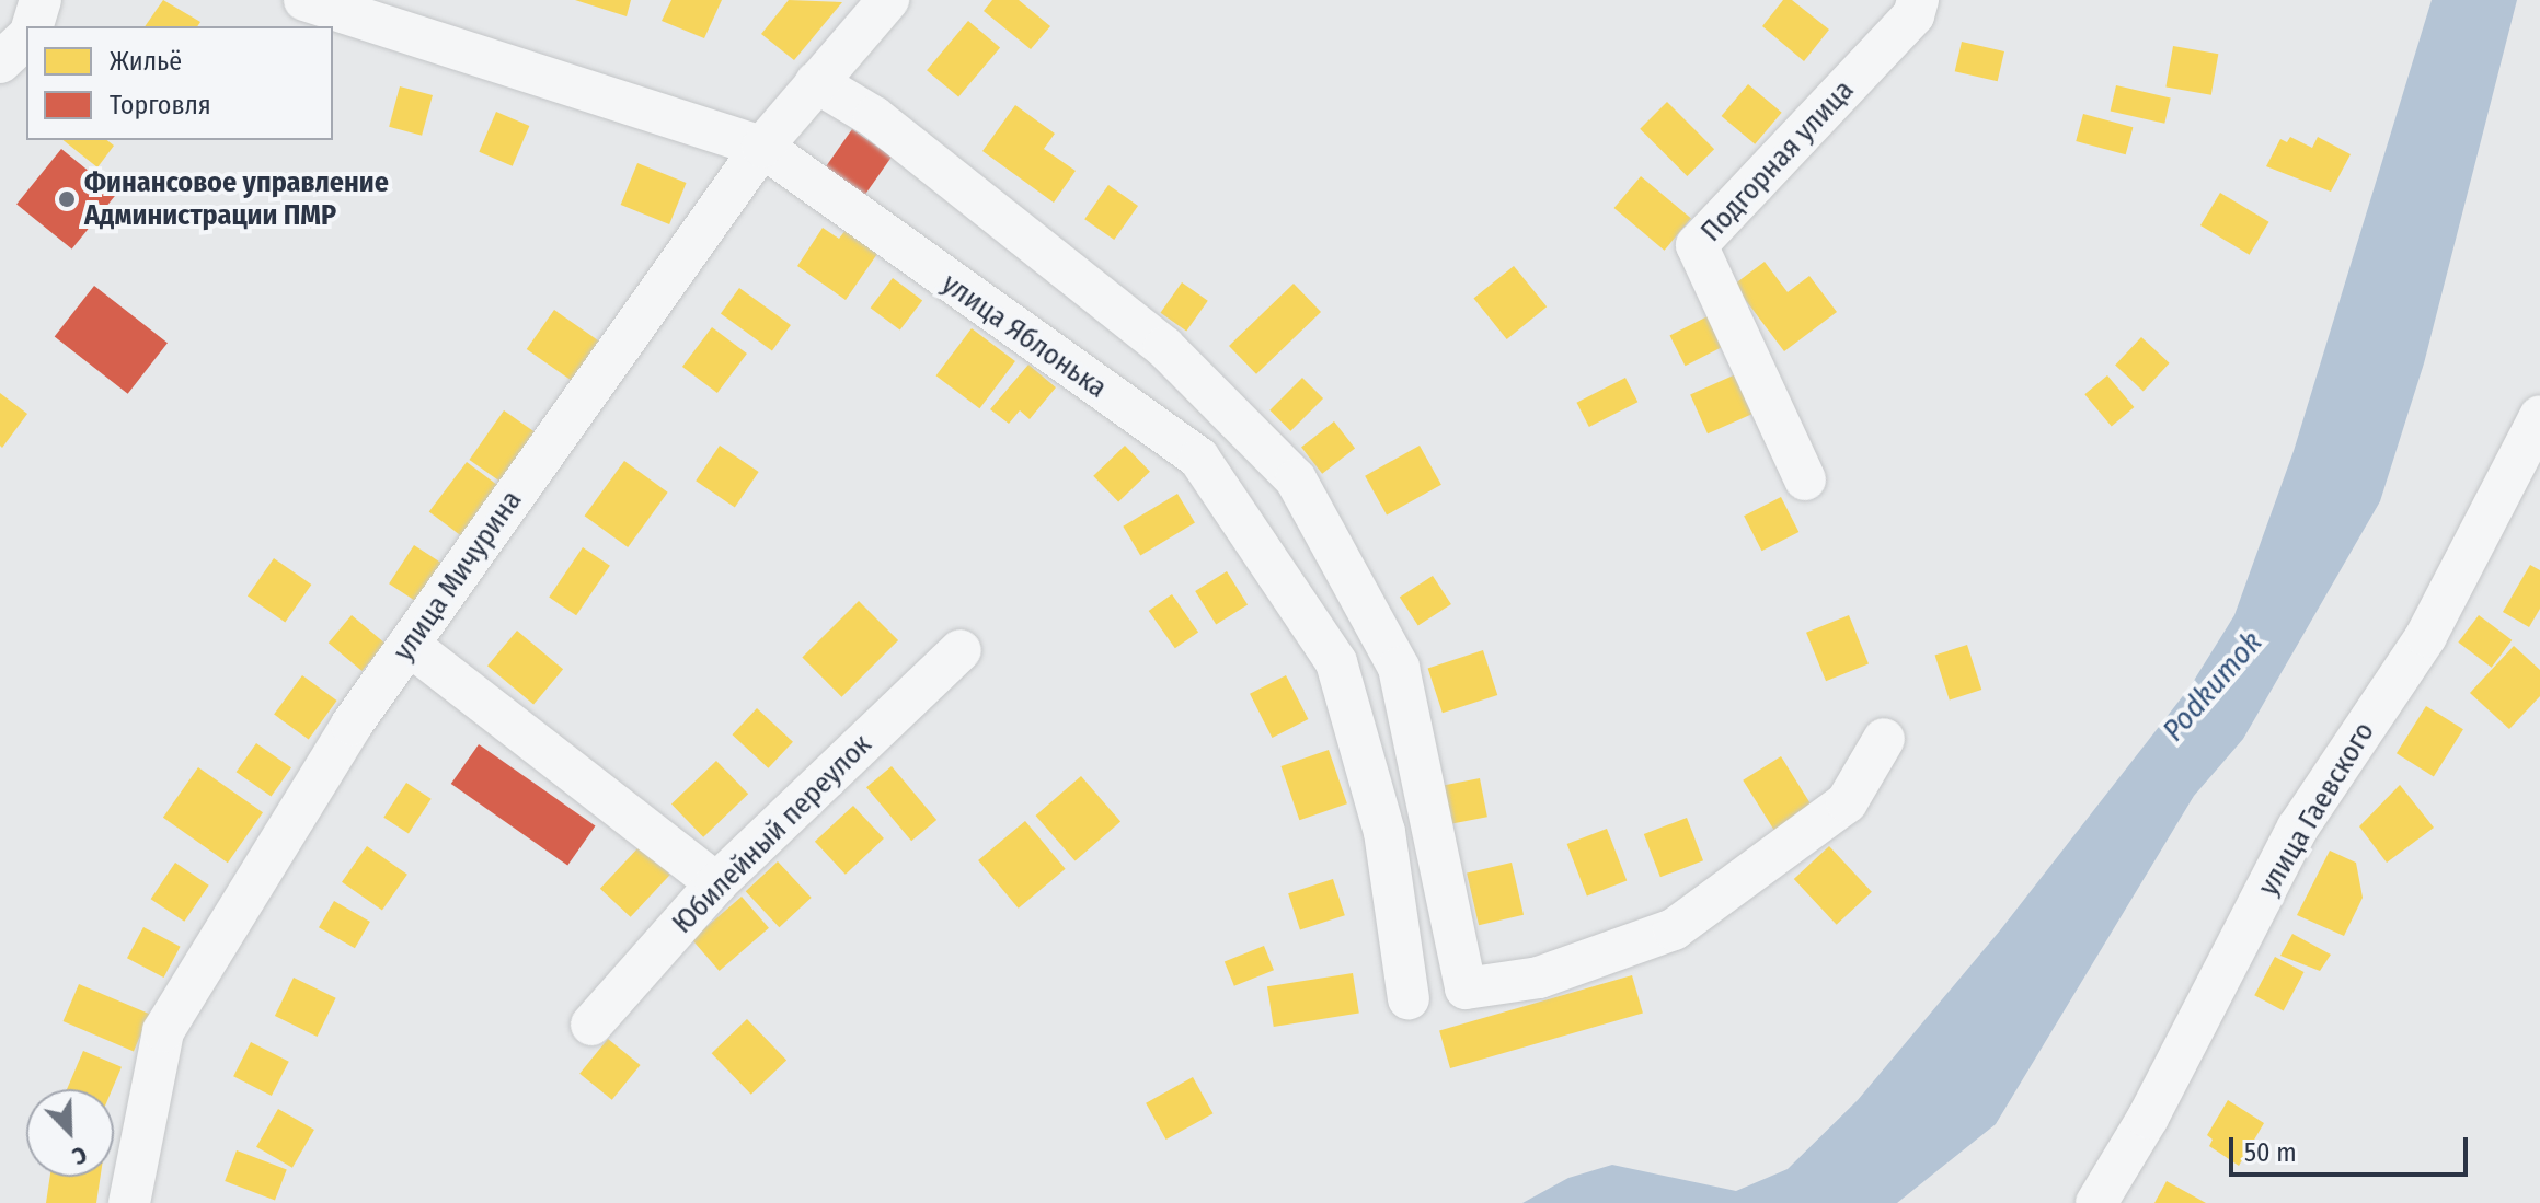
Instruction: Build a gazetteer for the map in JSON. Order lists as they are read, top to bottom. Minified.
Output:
{"streets":{"street":["Подгорная улица","улица Яблонька","улица Мичурина","улица Гаевского","Юбилейный переулок"]},"crossings":[["улица Яблонька","улица Мичурина"]],"water":["Podkumok"],"places":["Финансовое управление Администрации ПМР"],"legend":["Жильё","Торговля"],"scale_bar":"50 m","north":"bottom right"}
